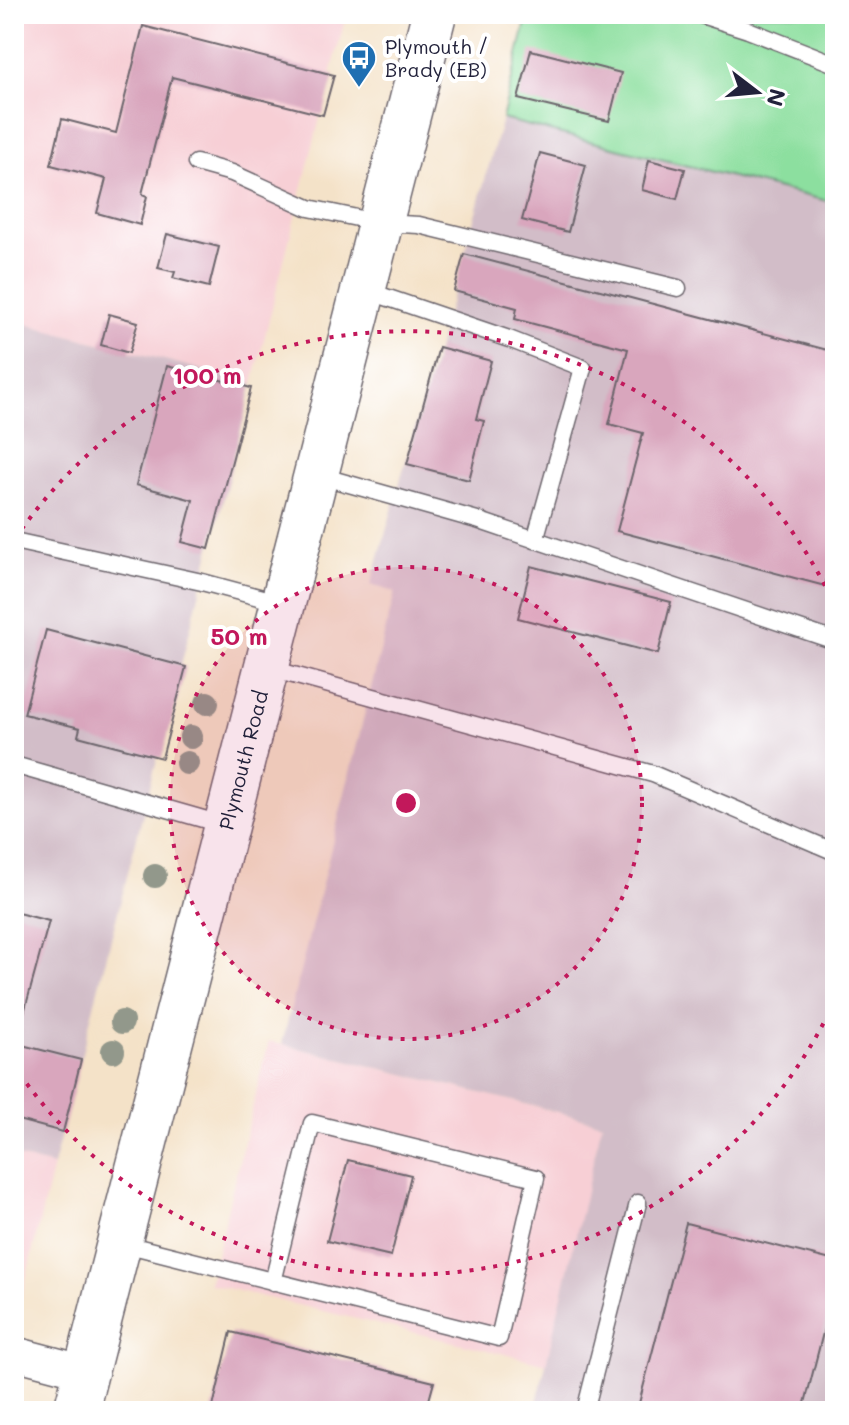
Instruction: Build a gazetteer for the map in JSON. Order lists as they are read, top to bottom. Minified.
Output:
{"streets":{"main road":["Plymouth Road"]},"places":{"bus stop":["Plymouth / Brady (EB)"]},"north":"right","rings":["100 m","50 m"]}
